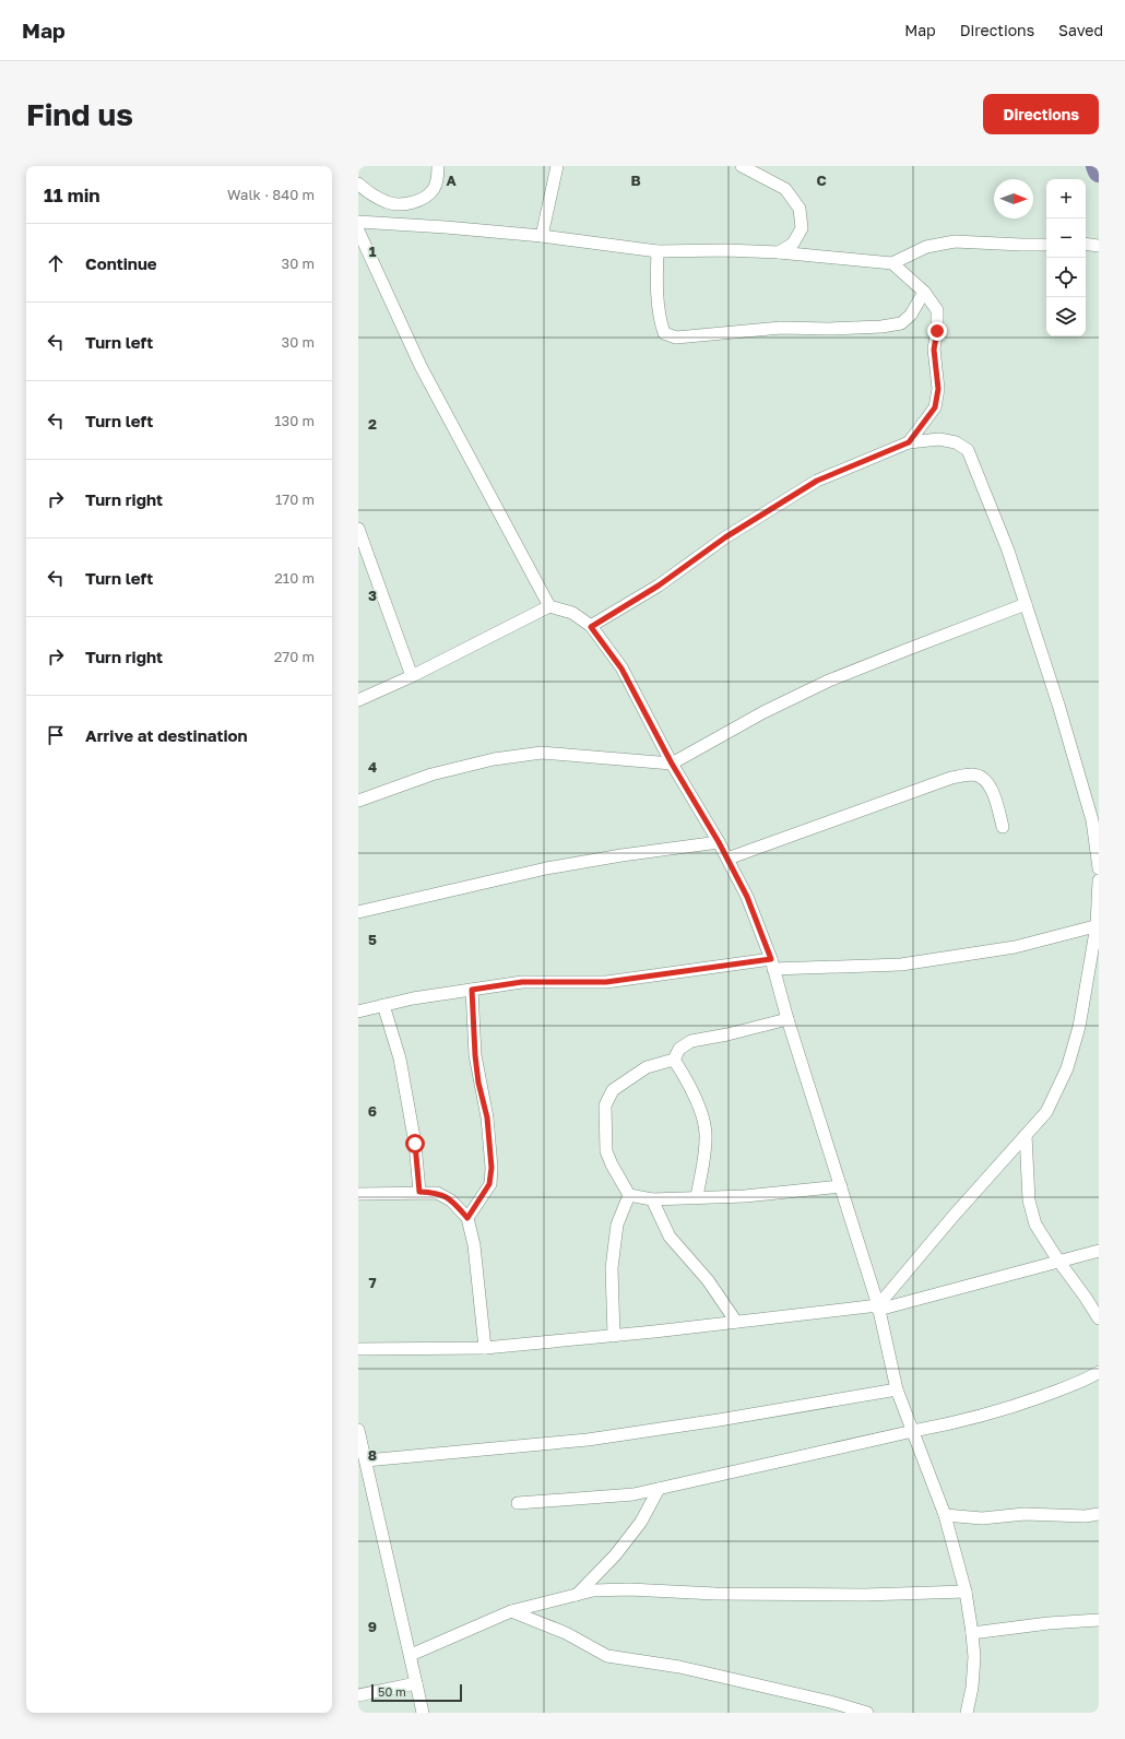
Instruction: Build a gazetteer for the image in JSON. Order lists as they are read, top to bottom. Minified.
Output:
{"scale_bar":"50 m","north":"right","page":{"header":"Map","nav":["Map","Directions","Saved"],"buttons":"Directions","title":"Find us","heading":["11 min","Walk · 840 m"],"map_buttons":["+","−"],"list":[["Continue","30 m"],["Turn left","30 m"],["Turn left","130 m"],["Turn right","170 m"],["Turn left","210 m"],["Turn right","270 m"],"Arrive at destination"],"scale":"50 m"},"grid":{"columns":["A","B","C"],"rows":["1","2","3","4","5","6","7","8","9"]}}
